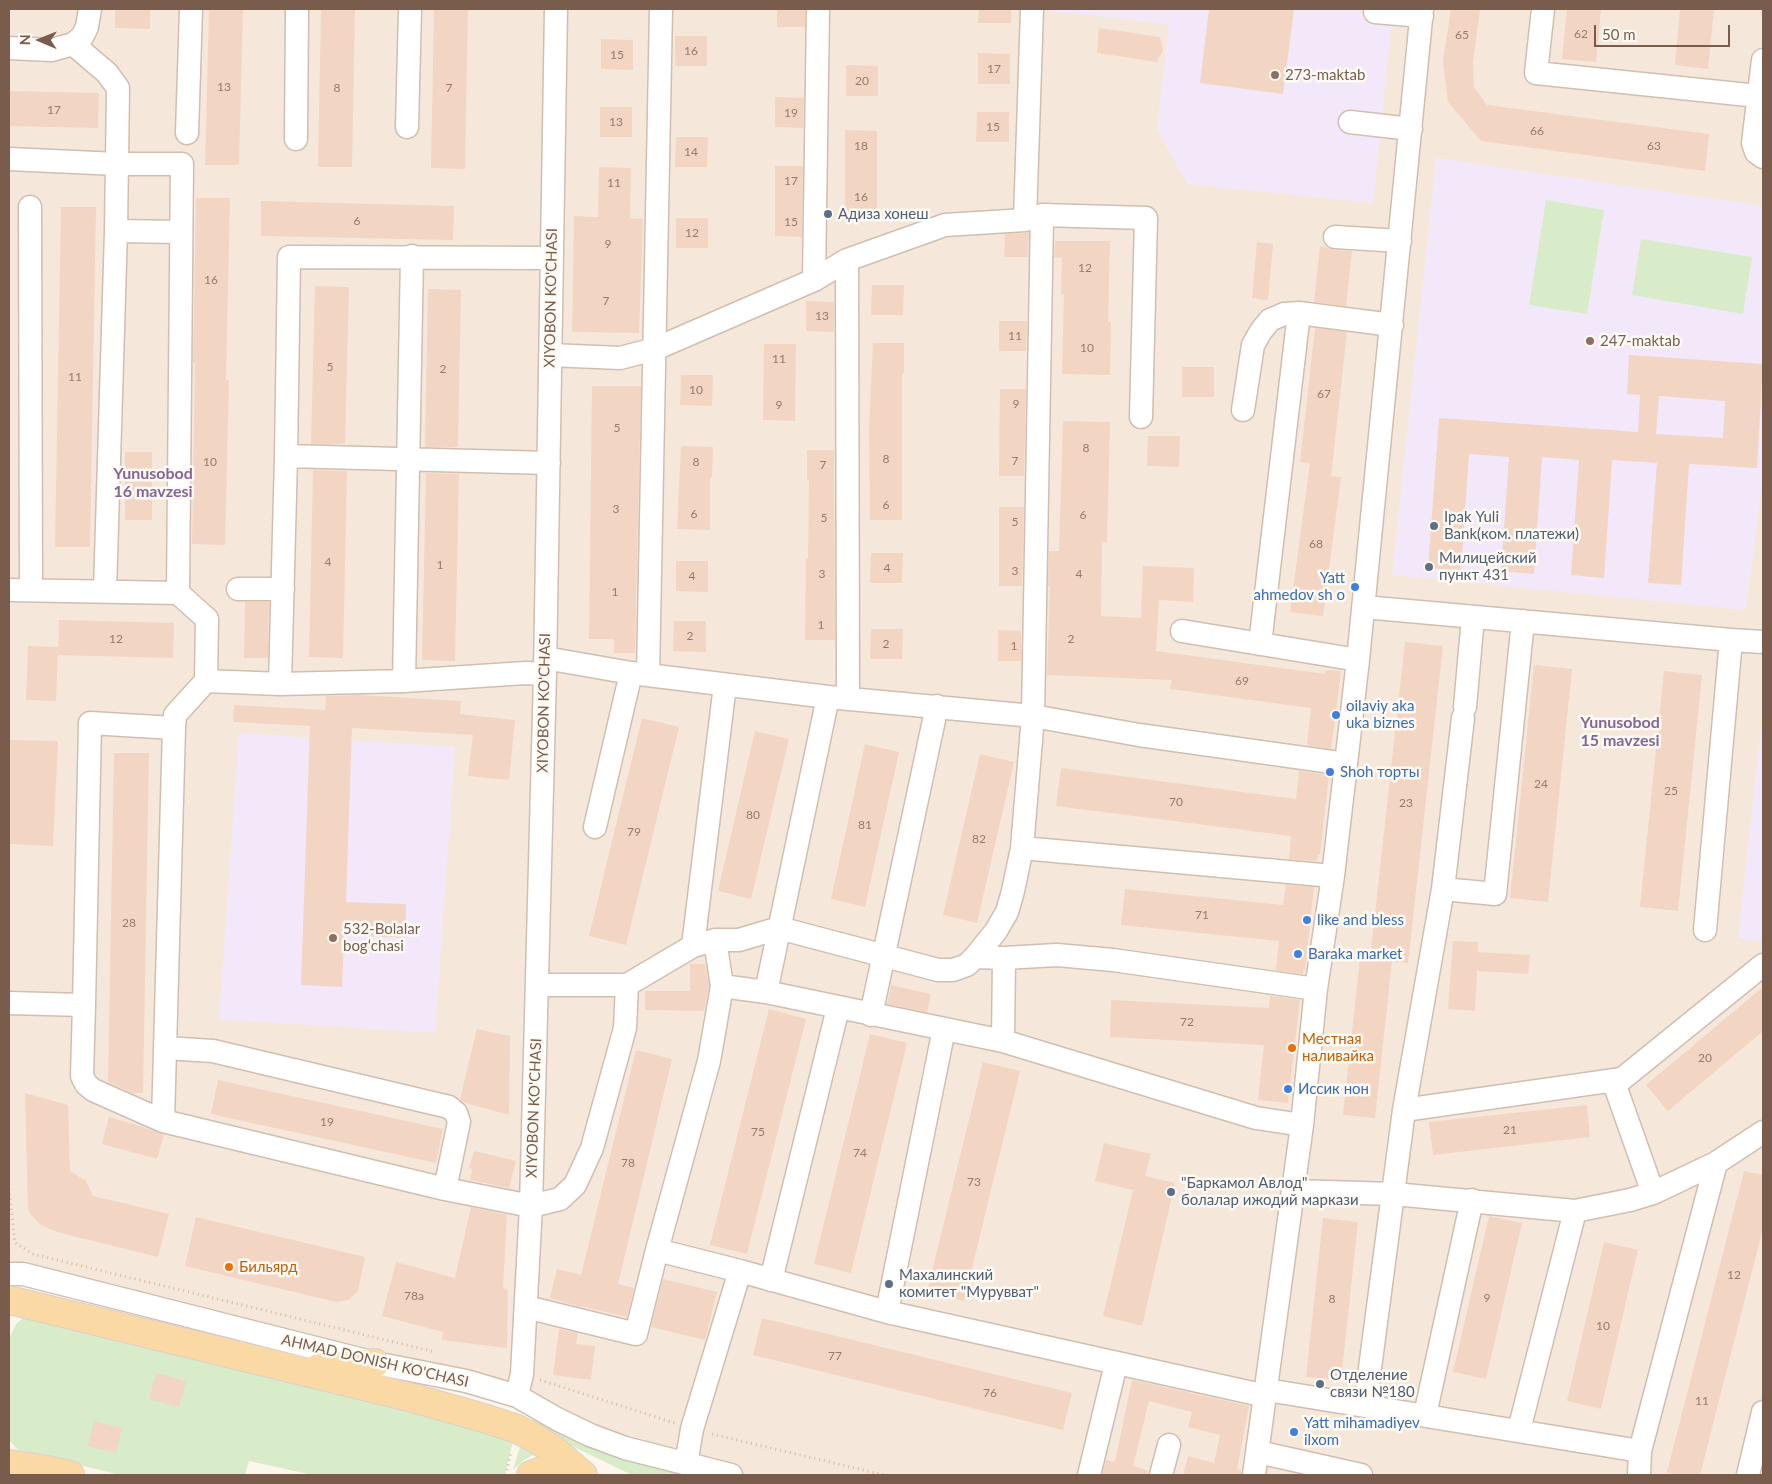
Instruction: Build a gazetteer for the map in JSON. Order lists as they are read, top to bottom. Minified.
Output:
{"streets":{"main road":["AHMAD DONISH KO'CHASI"],"street":["XIYOBON KO'CHASI"]},"crossings":[["XIYOBON KO'CHASI","AHMAD DONISH KO'CHASI"]],"districts":["Yunusobod 16 mavzesi","Yunusobod 15 mavzesi"],"places":["273-maktab","Адиза хонеш","247-maktab","Ipak Yuli Bank(ком. платежи)","Милицейский пункт 431","Yatt ahmedov sh o","oilaviy aka uka biznes","Shoh торты","like and bless","532-Bolalar bogʻchasi","Baraka market","Местная наливайка","Иссик нон","\"Баркамол Авлод\" болалар ижодий маркази","Бильярд","Махалинский комитет \"Мурувват\"","Отделение связи №180","Yatt mihamadiyev ilxom"],"house_numbers":["62","65","16","15","17","20","13","8","7","17","19","13","15","66","18","63","14","17","11","16","6","15","12","9","12","16","7","13","11","10","11","5","2","11","10","67","9","9","5","8","8","7","10","8","7","6","3","6","6","5","5","68","4","1","4","3","3","4","4","1","1","2","12","2","2","1","69","24","25","70","23","80","81","79","82","71","28","72","20","19","21","75","74","78","73","12","78a","9","8","10","77","76","11"],"scale_bar":"50 m","north":"left"}
